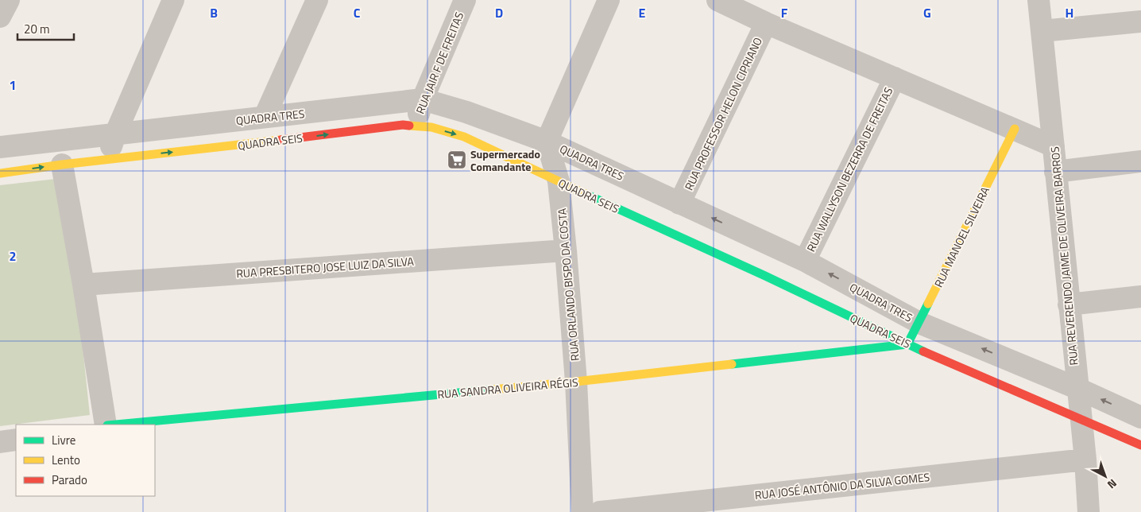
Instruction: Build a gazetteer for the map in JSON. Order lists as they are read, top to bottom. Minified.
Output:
{"streets":{"street":["RUA JAIR F DE FREITAS","RUA PROFESSOR HELON CIPRIANO","QUADRA TRES","QUADRA SEIS","RUA WALLYSON BEZERRA DE FREITAS","RUA MANOEL SILVEIRA","RUA REVERENDO JAIME DE OLIVEIRA BARROS","RUA PRESBITERO JOSE LUIZ DA SILVA","RUA ORLANDO BISPO DA COSTA","RUA SANDRA OLIVEIRA RÉGIS","RUA JOSÉ ANTÔNIO DA SILVA GOMES"]},"crossings":[["RUA JAIR F DE FREITAS","QUADRA TRES"],["RUA JAIR F DE FREITAS","QUADRA SEIS"],["RUA PROFESSOR HELON CIPRIANO","QUADRA TRES"],["QUADRA TRES","RUA WALLYSON BEZERRA DE FREITAS"],["QUADRA TRES","RUA MANOEL SILVEIRA"],["QUADRA TRES","RUA REVERENDO JAIME DE OLIVEIRA BARROS"],["QUADRA TRES","RUA ORLANDO BISPO DA COSTA"],["QUADRA SEIS","RUA MANOEL SILVEIRA"],["QUADRA SEIS","RUA REVERENDO JAIME DE OLIVEIRA BARROS"],["QUADRA SEIS","RUA ORLANDO BISPO DA COSTA"],["QUADRA SEIS","RUA SANDRA OLIVEIRA RÉGIS"],["RUA MANOEL SILVEIRA","RUA SANDRA OLIVEIRA RÉGIS"],["RUA REVERENDO JAIME DE OLIVEIRA BARROS","RUA JOSÉ ANTÔNIO DA SILVA GOMES"],["RUA PRESBITERO JOSE LUIZ DA SILVA","RUA ORLANDO BISPO DA COSTA"],["RUA ORLANDO BISPO DA COSTA","RUA SANDRA OLIVEIRA RÉGIS"]],"one_way":["QUADRA TRES","QUADRA SEIS"],"places":{"supermarket":["Supermercado Comandante"]},"legend":["Livre","Lento","Parado"],"scale_bar":"20 m","north":"bottom right","grid":{"columns":["B","C","D","E","F","G","H"],"rows":["1","2"]}}
